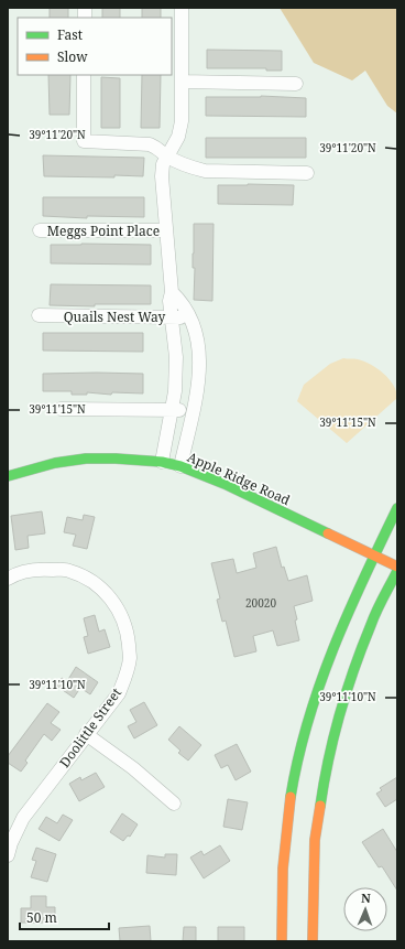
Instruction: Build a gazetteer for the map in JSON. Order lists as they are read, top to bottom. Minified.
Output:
{"streets":{"main road":["Apple Ridge Road"],"street":["Meggs Point Place","Quails Nest Way","Doolittle Street"]},"house_numbers":["20020"],"legend":["Fast","Slow"],"scale_bar":"50 m","north":"top","coordinates":["39°11'20\"N","39°11'15\"N","39°11'10\"N"]}
